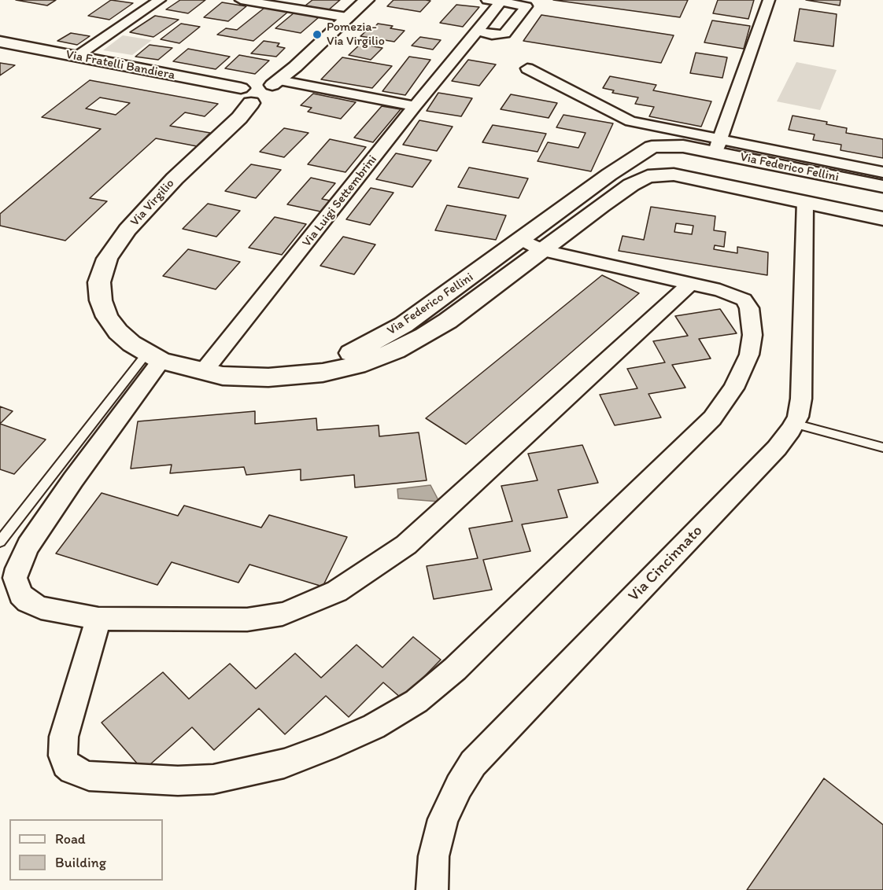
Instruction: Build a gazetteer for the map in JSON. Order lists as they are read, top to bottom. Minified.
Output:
{"streets":{"street":["Via Fratelli Bandiera","Via Federico Fellini","Via Luigi Settembrini","Via Virgilio","Via Cincinnato"]},"crossings":[["Via Fratelli Bandiera","Via Luigi Settembrini"],["Via Fratelli Bandiera","Via Virgilio"],["Via Federico Fellini","Via Cincinnato"]],"places":["Pomezia- Via Virgilio"],"legend":["Road","Building"]}
